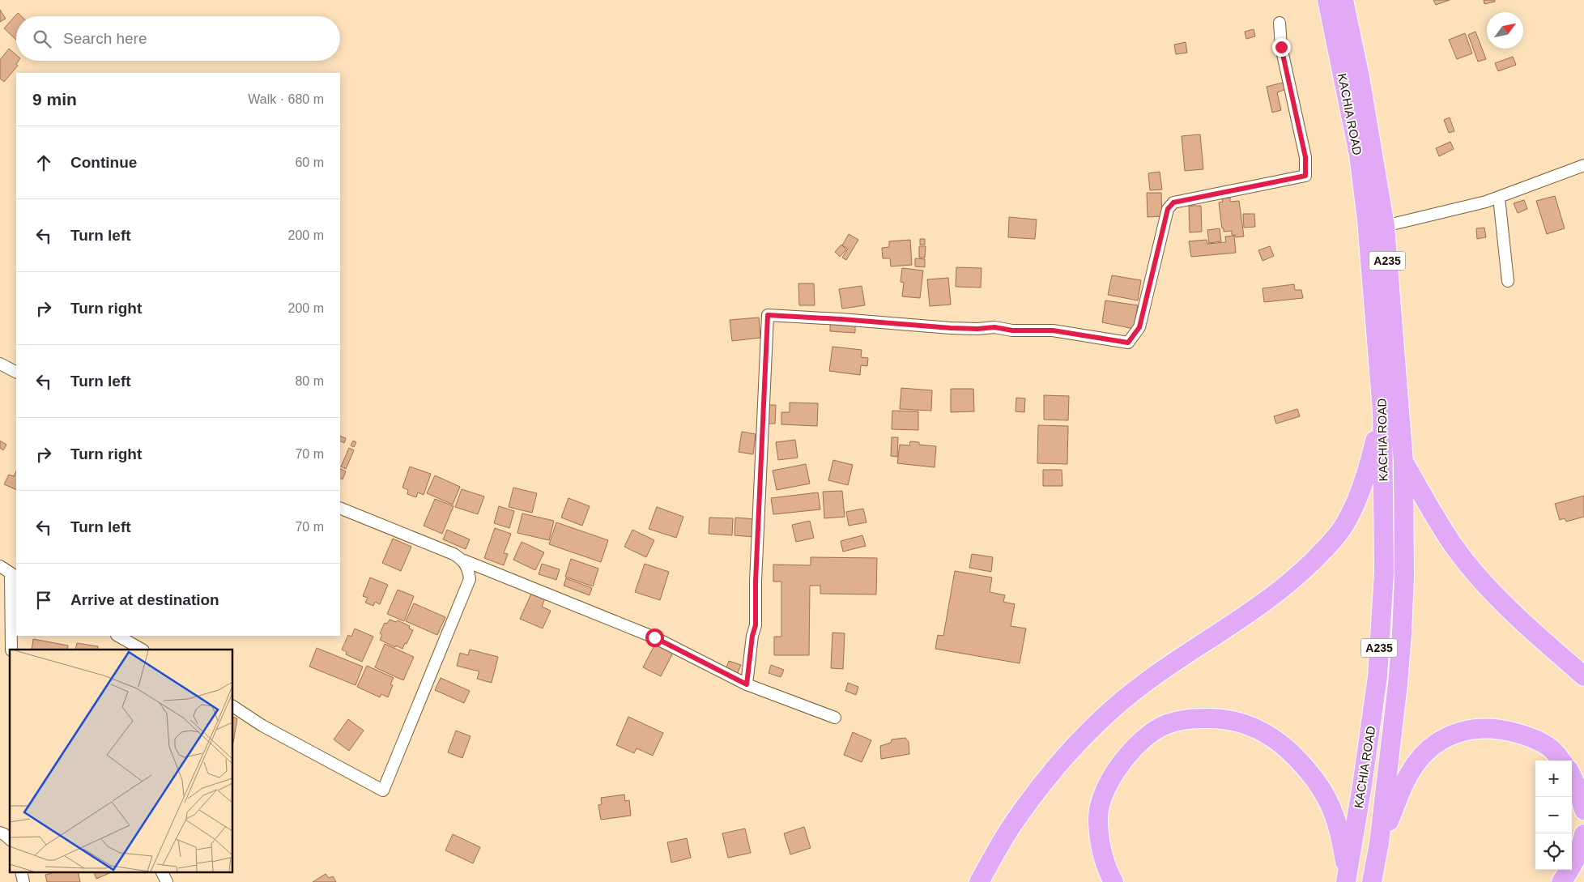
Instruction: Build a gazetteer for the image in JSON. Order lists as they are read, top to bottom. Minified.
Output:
{"streets":{"highway":["KACHIA ROAD","A235"]},"crossings":[["KACHIA ROAD","A235"]],"north":"top right","page":{"search":"Search here","heading":["9 min","Walk · 680 m"],"list":[["Continue","60 m"],["Turn left","200 m"],["Turn right","200 m"],["Turn left","80 m"],["Turn right","70 m"],["Turn left","70 m"],"Arrive at destination"],"map_buttons":["+","−"]}}
